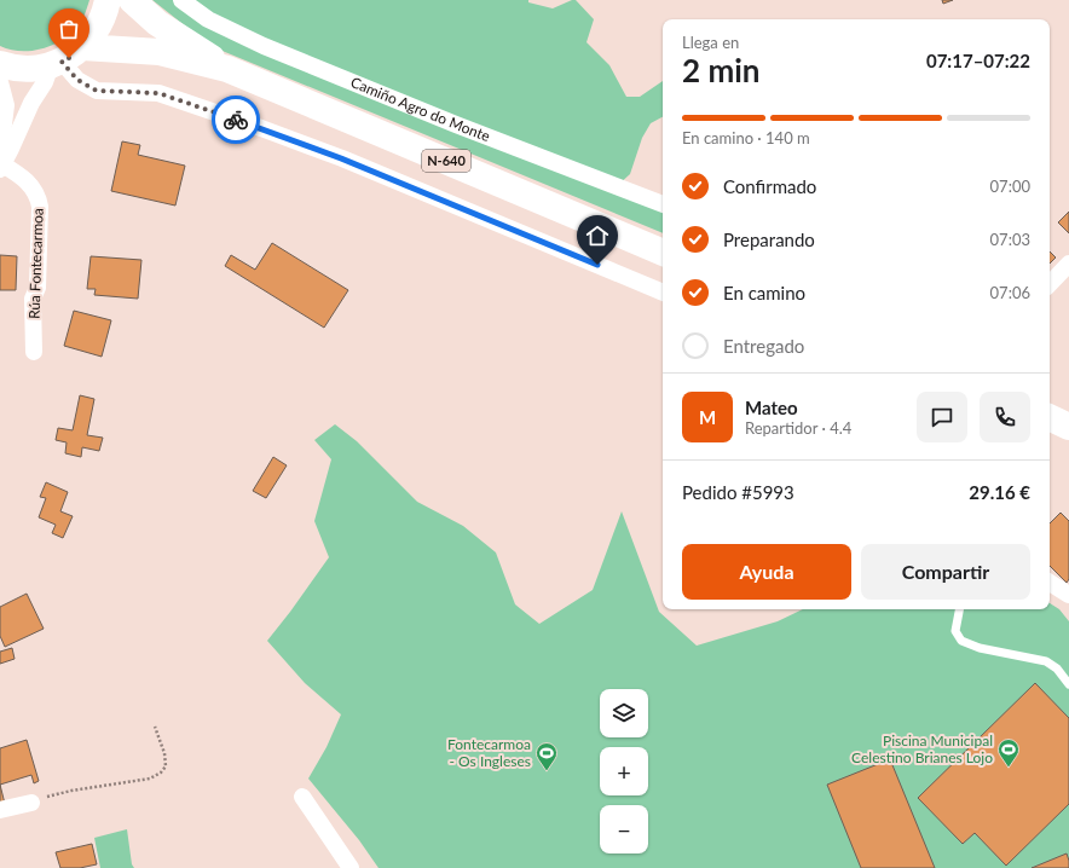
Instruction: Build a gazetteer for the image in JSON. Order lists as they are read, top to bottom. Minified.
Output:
{"streets":{"highway":["N-640"],"street":["Camiño Agro do Monte","Rúa Fontecarmoa"]},"places":{"sports":["Piscina Municipal Celestino Brianes Lojo","Fontecarmoa - Os Ingleses"]},"page":{"heading":["2 min","Llega en","07:17–07:22"],"panel":["Mateo","Repartidor · 4.4","Pedido #5993","29.16 €"],"bar":"En camino · 140 m","list":[["Confirmado","07:00"],["Preparando","07:03"],["En camino","07:06"],"Entregado"],"round":"M","buttons":["Ayuda","Compartir"],"map_buttons":["+","−"]}}
